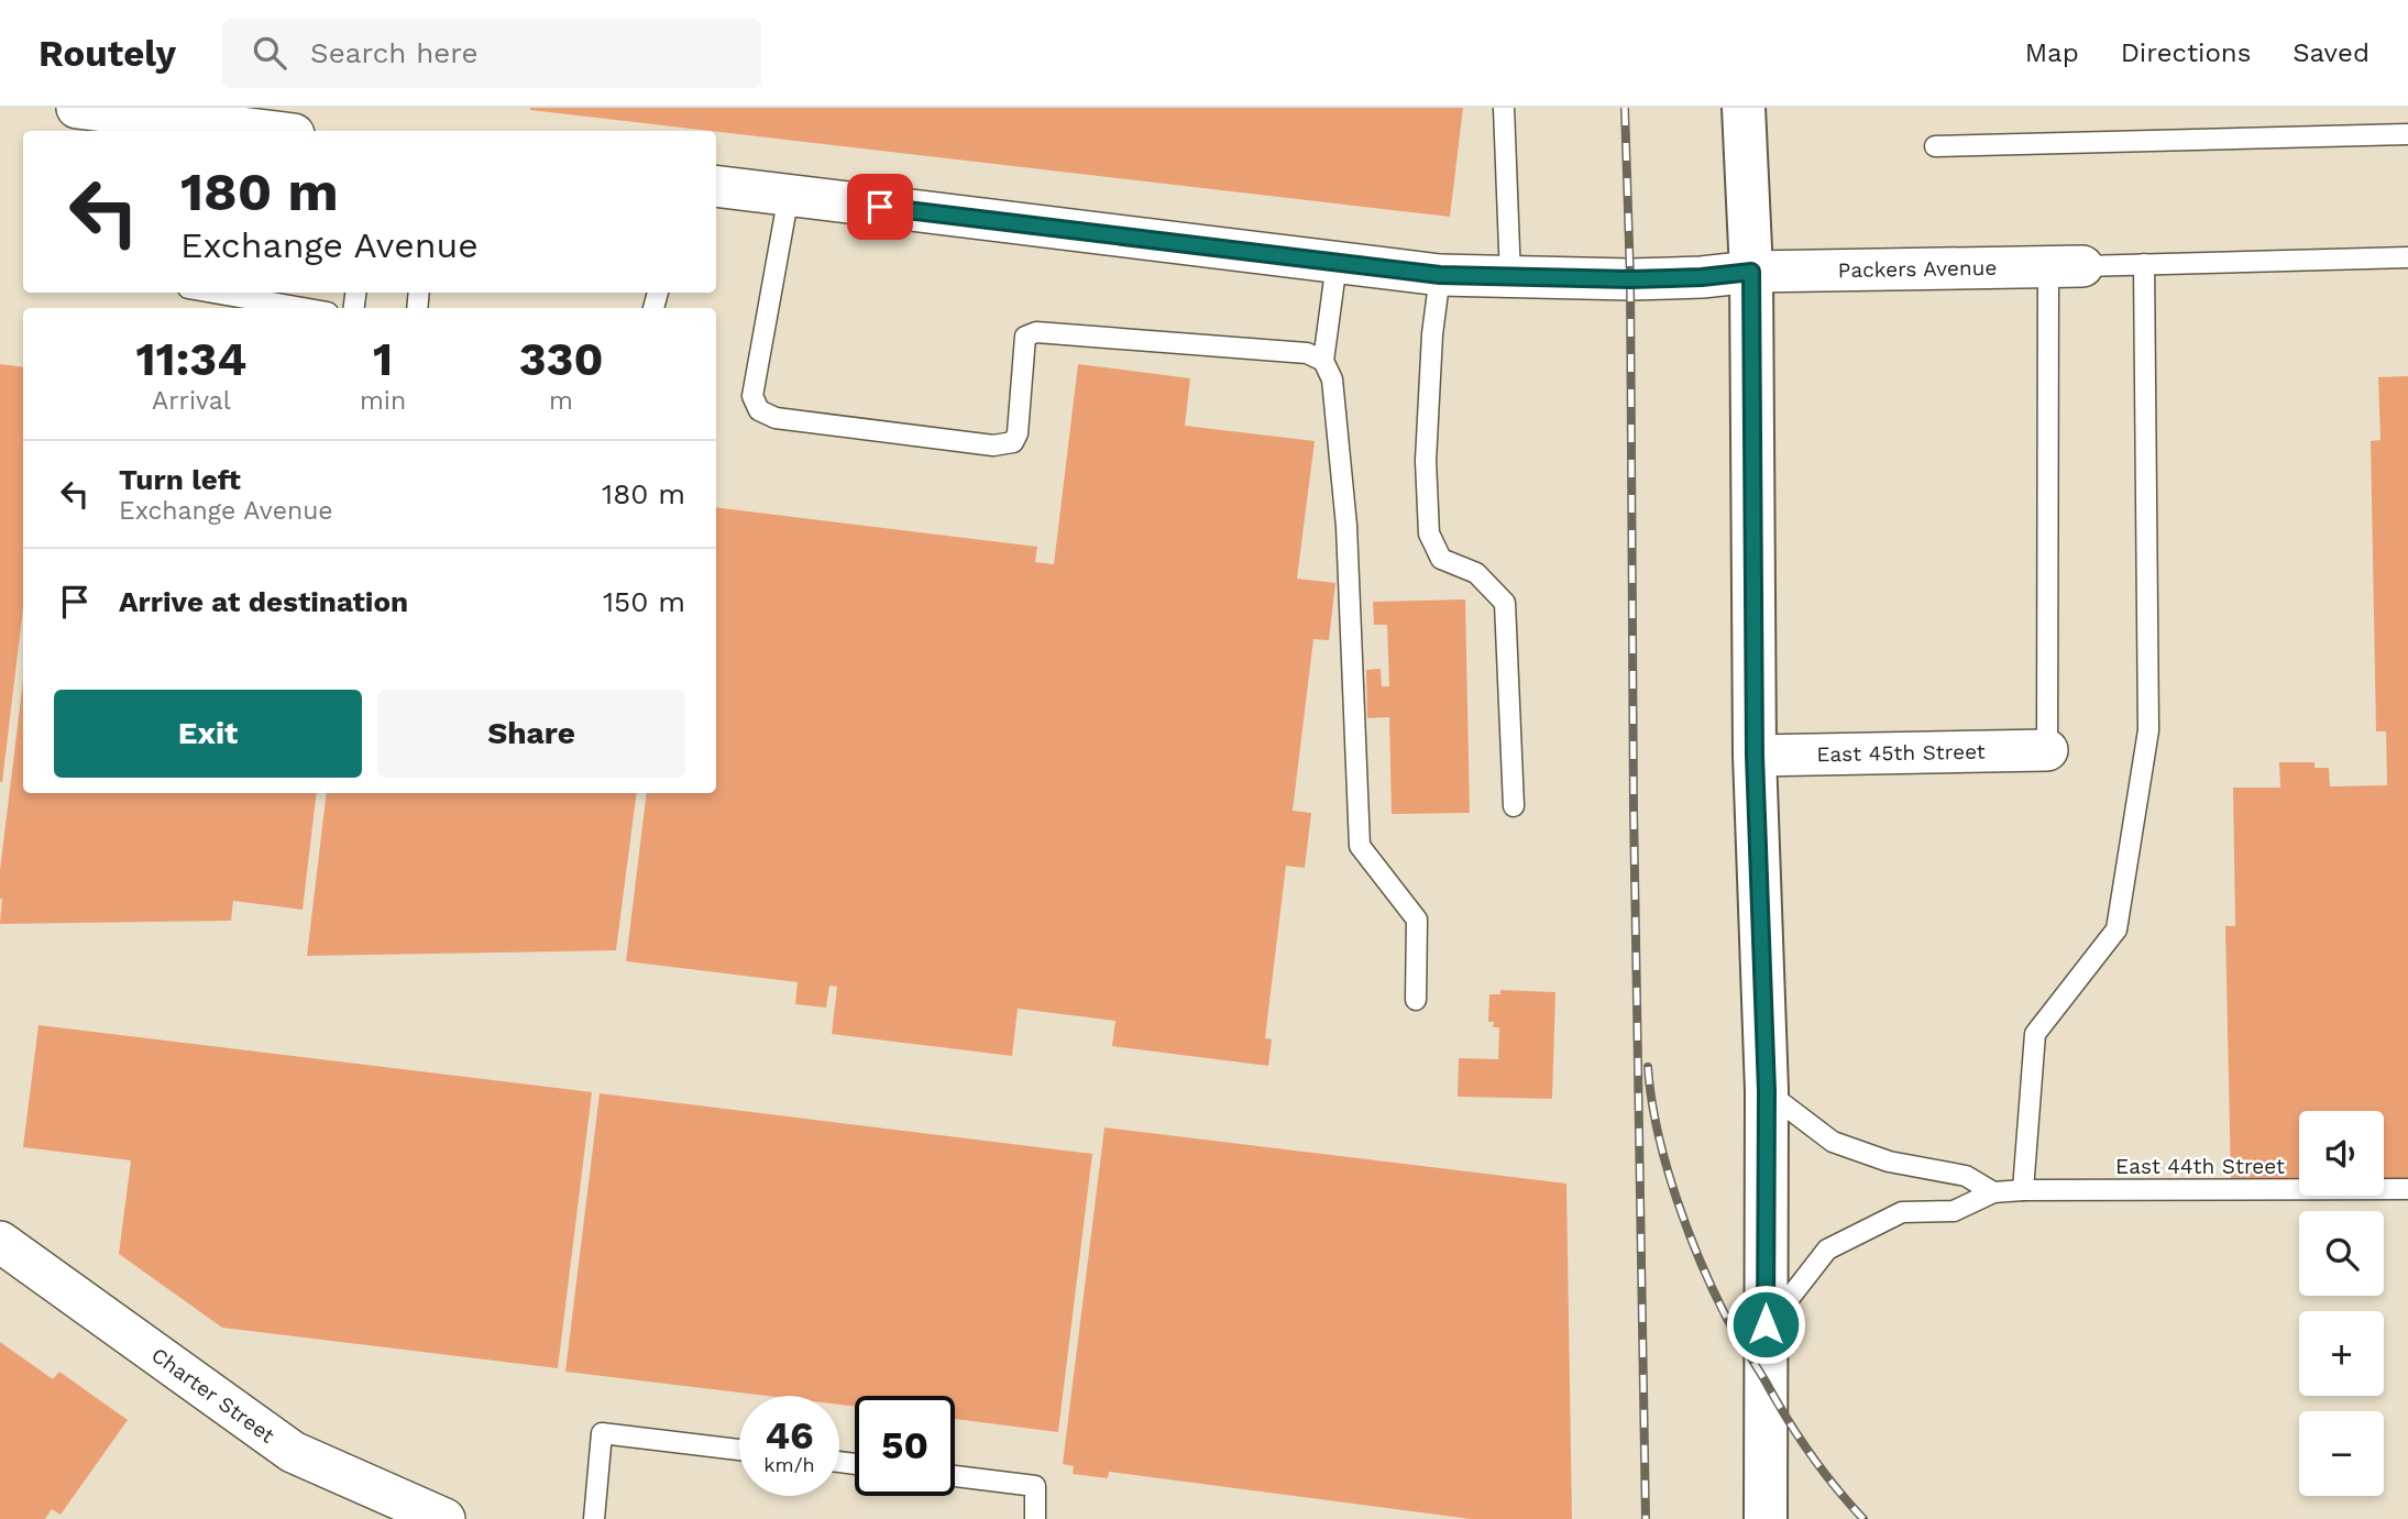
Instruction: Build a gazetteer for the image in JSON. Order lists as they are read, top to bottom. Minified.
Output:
{"streets":{"street":["Packers Avenue","East 45th Street","Charter Street"],"lane":["East 44th Street"]},"page":{"header":"Routely","search":"Search here","nav":["Map","Directions","Saved"],"turn":["180 m","Exchange Avenue"],"eta":["11:34","Arrival","1","min","330","m"],"list":[{"name":"Turn left","note":"Exchange Avenue","value":"180 m"},{"name":"Arrive at destination","value":"150 m"}],"buttons":["Exit","Share"],"map_buttons":["+","−"],"speed":"46 km/h","limit":"50"}}
